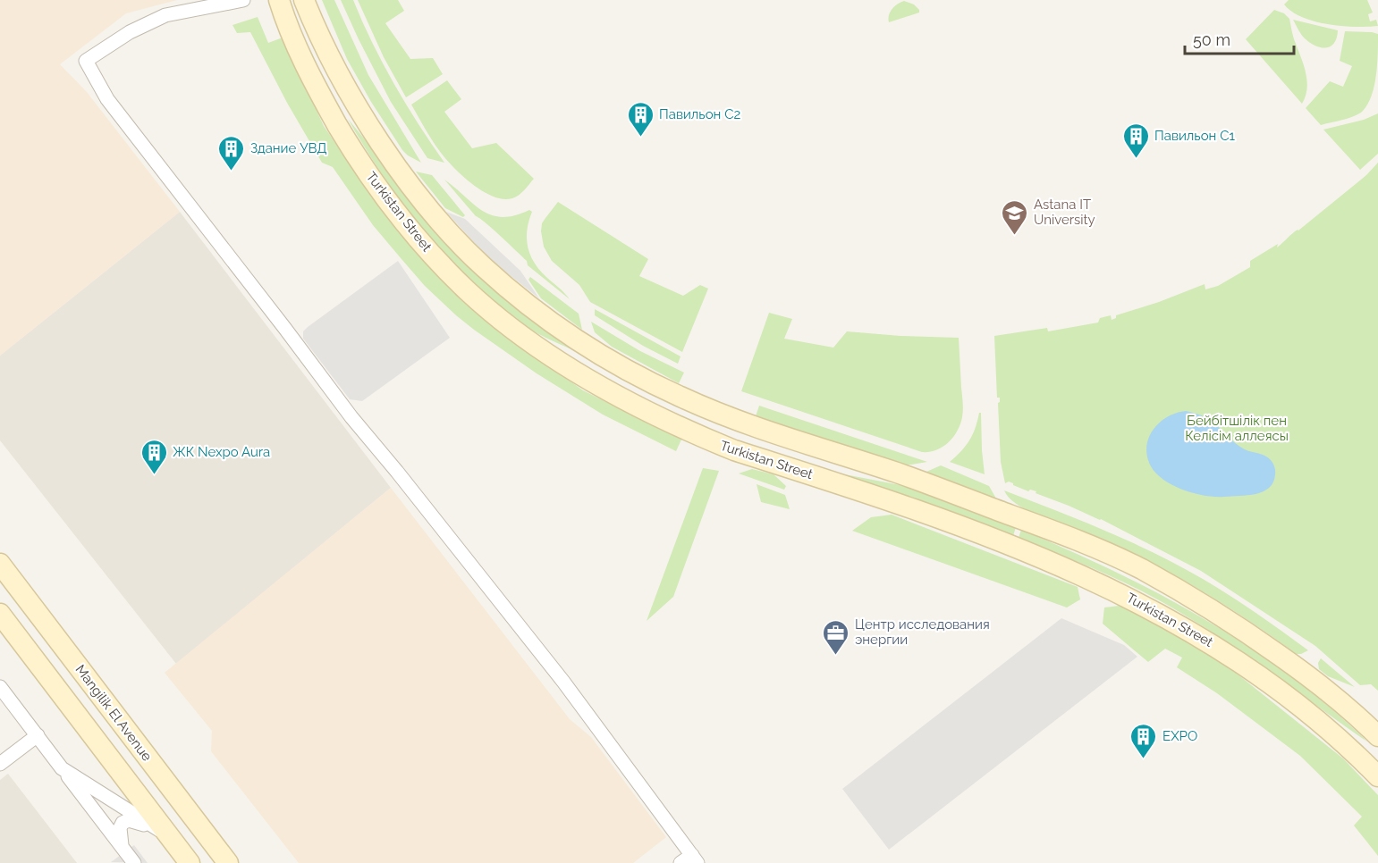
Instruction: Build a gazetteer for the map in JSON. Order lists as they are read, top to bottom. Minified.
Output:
{"streets":{"street":["Turkistan Street","Mangilik El Avenue"]},"parks":["Бейбітшілік пен Келісім аллеясы"],"places":{"building":["Павильон С2","Павильон С1","Здание УВД","ЖК Nexpo Aura","EXPO"],"school or university":["Astana IT University"],"office":["Центр исследования энергии"]},"scale_bar":"50 m"}
